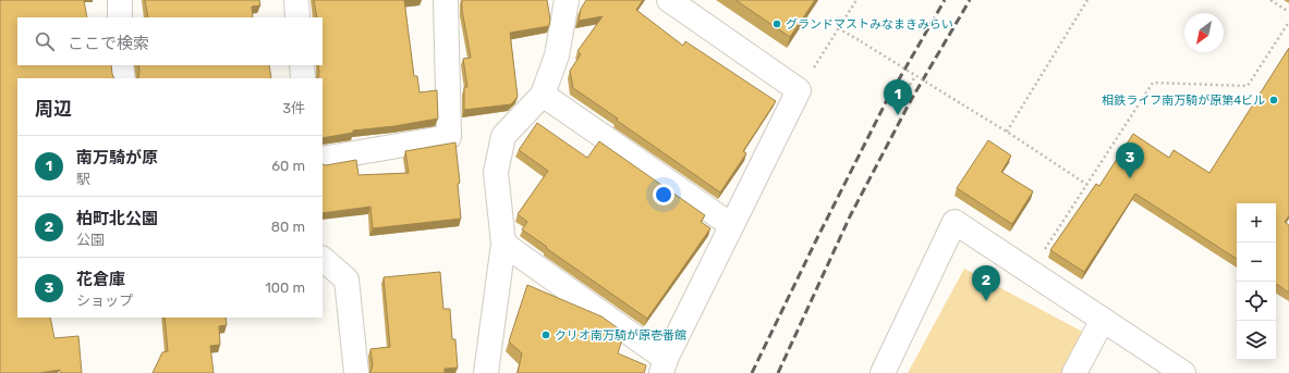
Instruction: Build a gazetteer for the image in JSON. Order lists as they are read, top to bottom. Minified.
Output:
{"places":["グランドマストみなまきみらい","相鉄ライフ南万騎が原第4ビル","クリオ南万騎が原壱番館"],"north":"bottom left","page":{"search":"ここで検索","heading":["周辺","3件"],"pins":["1","3","2"],"list":[{"mark":"1","name":"南万騎が原","note":"駅","value":"60 m"},{"mark":"2","name":"柏町北公園","note":"公園","value":"80 m"},{"mark":"3","name":"花倉庫","note":"ショップ","value":"100 m"}],"map_buttons":["+","−"]}}
